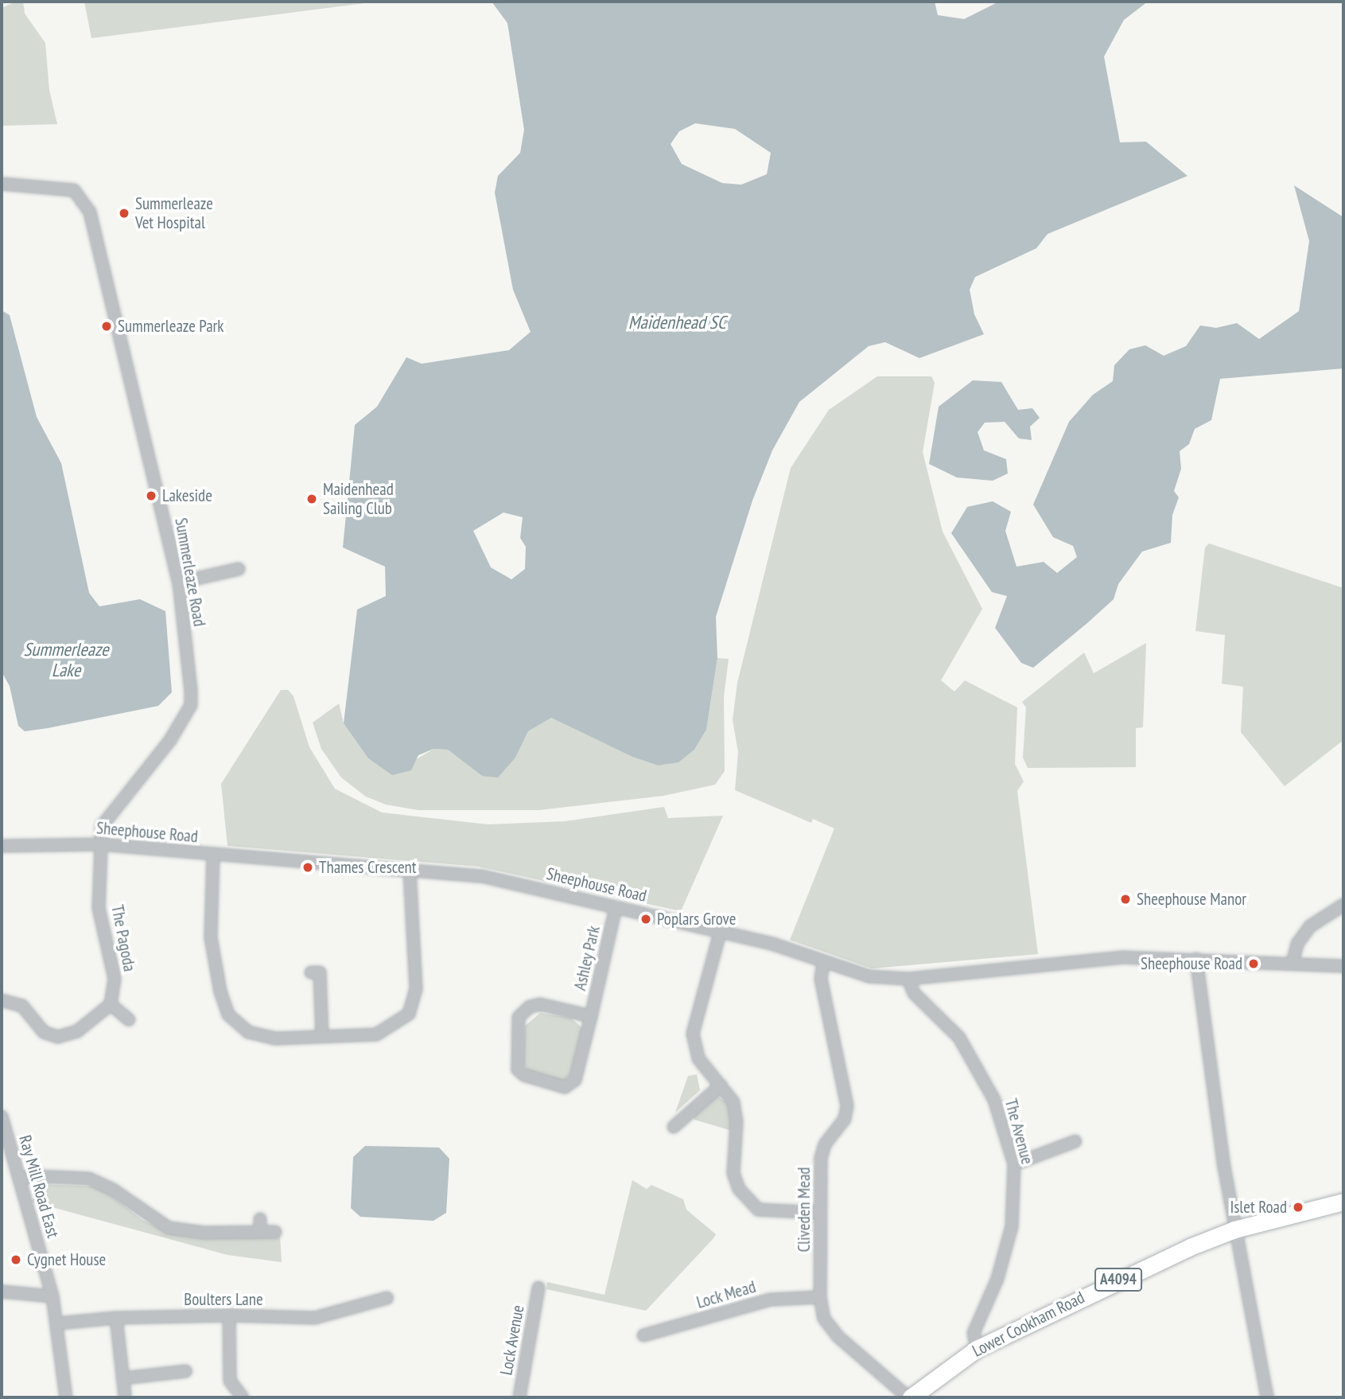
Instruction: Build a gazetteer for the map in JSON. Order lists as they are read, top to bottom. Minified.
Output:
{"streets":{"main road":["A4094","Lower Cookham Road"],"street":["Summerleaze Road","Sheephouse Road","The Pagoda","Ashley Park","The Avenue","Ray Mill Road East","Cliveden Mead","Lock Mead","Boulters Lane","Lock Avenue"]},"crossings":[["Summerleaze Road","Sheephouse Road"],["Summerleaze Road","The Pagoda"],["Sheephouse Road","The Pagoda"],["Sheephouse Road","Ashley Park"],["Sheephouse Road","The Avenue"],["Sheephouse Road","Cliveden Mead"],["The Avenue","Lower Cookham Road"],["Ray Mill Road East","Boulters Lane"],["Cliveden Mead","Lock Mead"],["Cliveden Mead","Lower Cookham Road"]],"water":["Maidenhead SC","Summerleaze Lake"],"places":["Summerleaze Vet Hospital","Summerleaze Park","Lakeside","Maidenhead Sailing Club","Thames Crescent","Sheephouse Manor","Poplars Grove","Sheephouse Road","Islet Road","Cygnet House"]}
